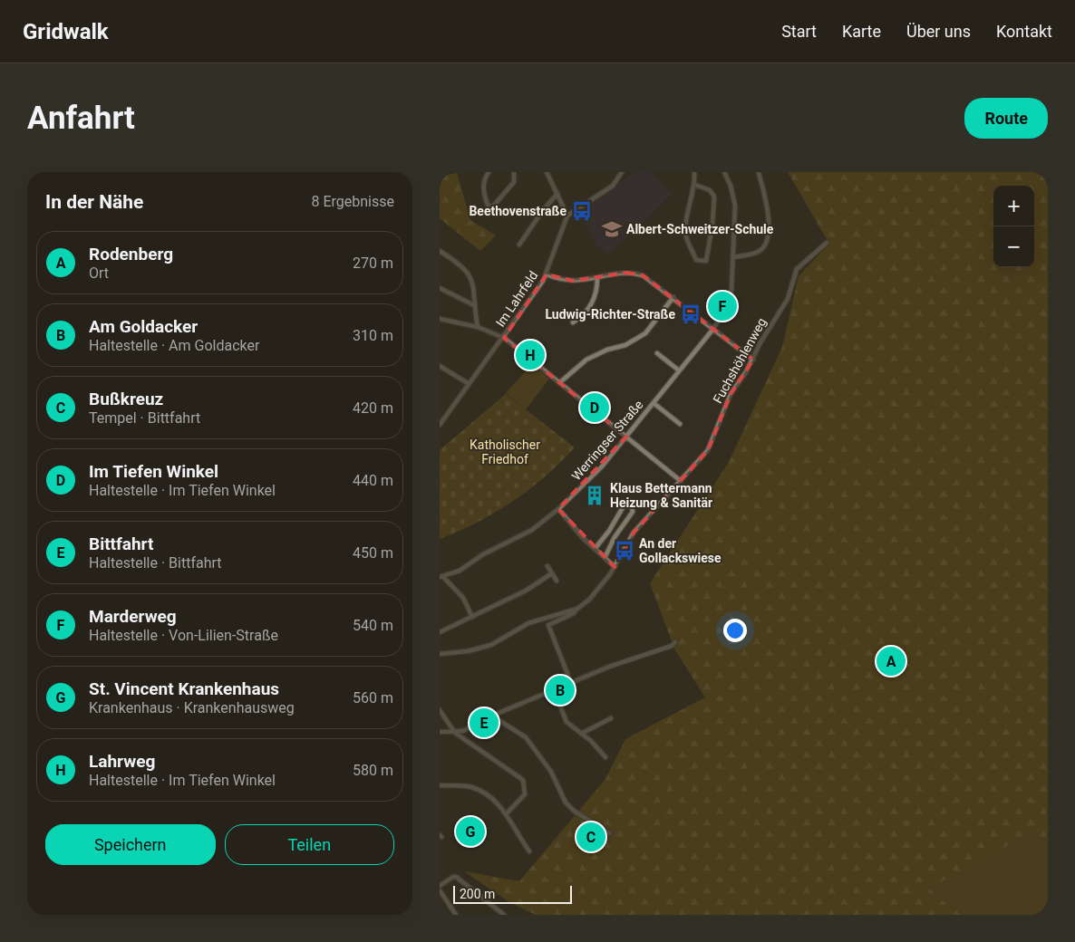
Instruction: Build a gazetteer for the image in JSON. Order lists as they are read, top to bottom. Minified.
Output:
{"streets":{"street":["Im Lahrfeld","Fuchshöhlenweg","Werringser Straße"]},"parks":["Katholischer Friedhof"],"places":{"bus stop":["Beethovenstraße","Ludwig-Richter-Straße","An der Gollackswiese"],"school or university":["Albert-Schweitzer-Schule"],"building":["Klaus Bettermann Heizung & Sanitär"]},"scale_bar":"200 m","page":{"header":"Gridwalk","nav":["Start","Karte","Über uns","Kontakt"],"buttons":["Route",["Speichern","Teilen"]],"title":"Anfahrt","heading":["In der Nähe","8 Ergebnisse"],"map_buttons":["+","−"],"list":[{"mark":"A","name":"Rodenberg","note":"Ort","value":"270 m"},{"mark":"B","name":"Am Goldacker","note":"Haltestelle · Am Goldacker","value":"310 m"},{"mark":"C","name":"Bußkreuz","note":"Tempel · Bittfahrt","value":"420 m"},{"mark":"D","name":"Im Tiefen Winkel","note":"Haltestelle · Im Tiefen Winkel","value":"440 m"},{"mark":"E","name":"Bittfahrt","note":"Haltestelle · Bittfahrt","value":"450 m"},{"mark":"F","name":"Marderweg","note":"Haltestelle · Von-Lilien-Straße","value":"540 m"},{"mark":"G","name":"St. Vincent Krankenhaus","note":"Krankenhaus · Krankenhausweg","value":"560 m"},{"mark":"H","name":"Lahrweg","note":"Haltestelle · Im Tiefen Winkel","value":"580 m"}],"pins":["F","H","D","A","B","E","G","C"],"scale":"200 m"}}
